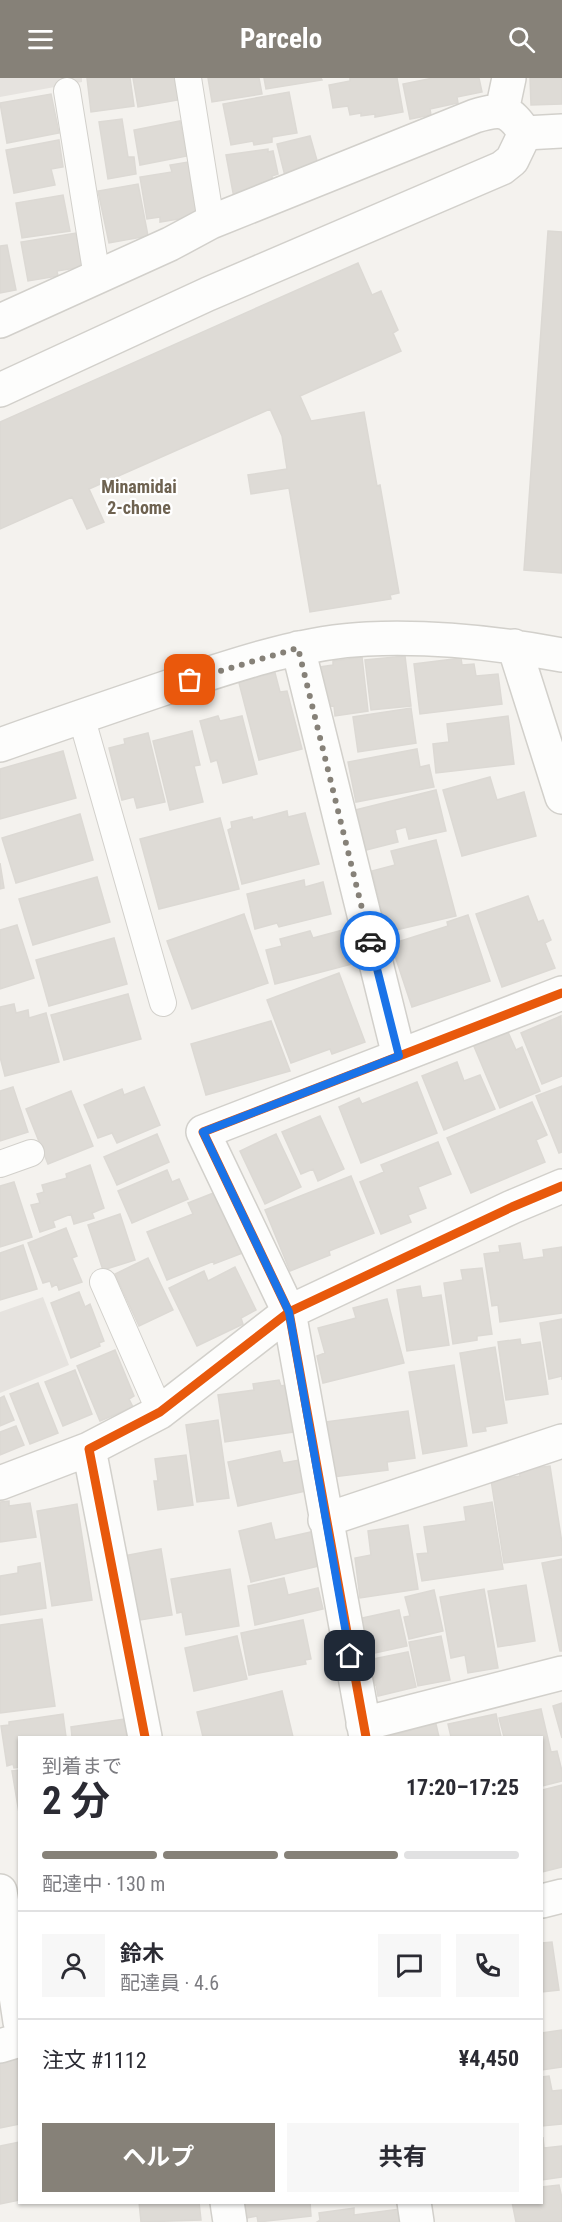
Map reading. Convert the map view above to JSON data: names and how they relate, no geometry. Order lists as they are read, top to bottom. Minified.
{"districts":["Minamidai 2-chome"],"page":{"header":"Parcelo","heading":["2 分","到着まで","17:20–17:25"],"panel":["鈴木","配達員 · 4.6","注文 #1112","¥4,450"],"bar":"配達中 · 130 m","buttons":["ヘルプ","共有"]}}
